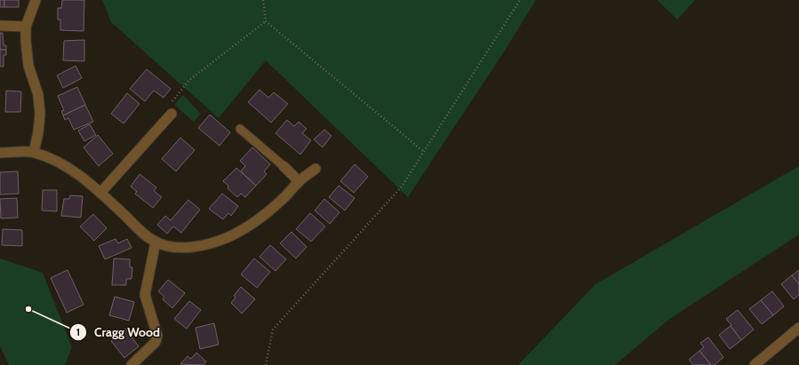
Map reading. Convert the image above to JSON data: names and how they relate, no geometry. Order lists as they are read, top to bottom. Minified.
{"places":["Cragg Wood"]}
